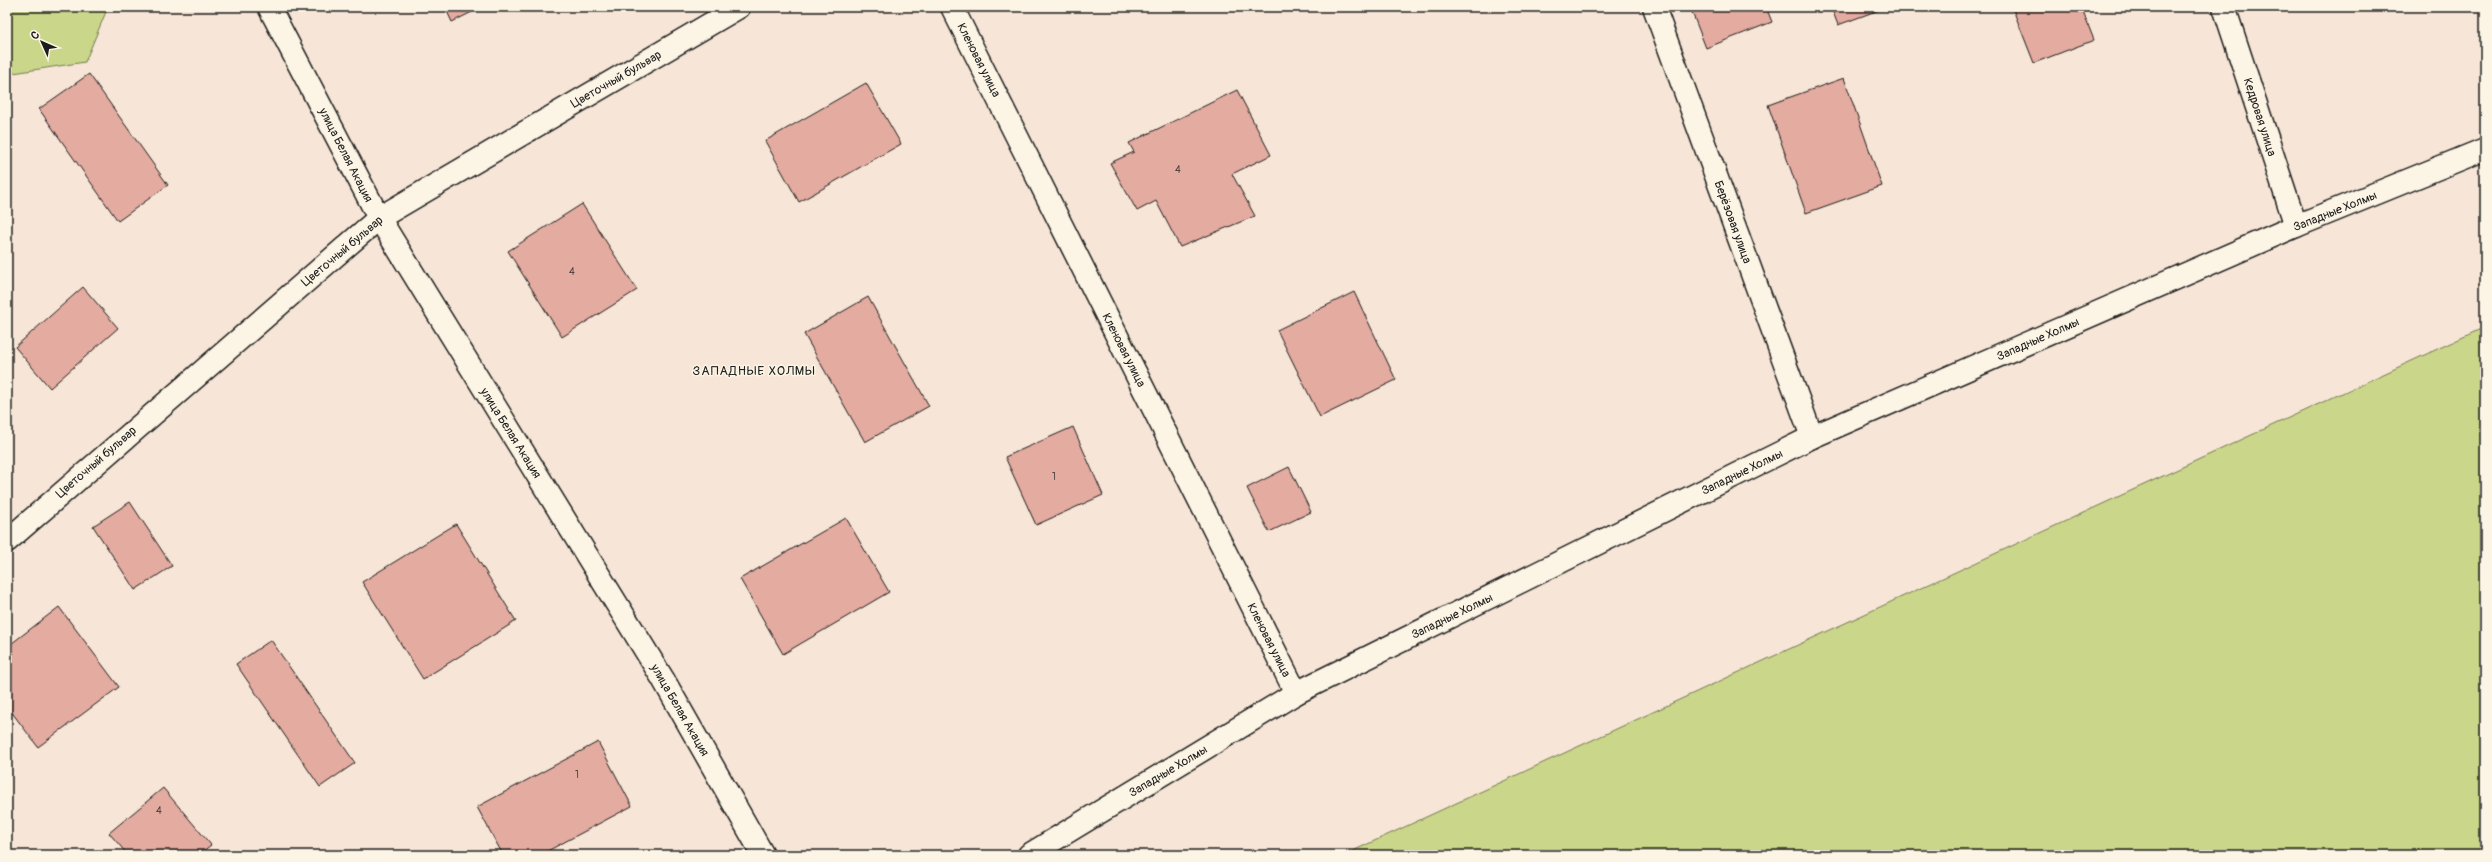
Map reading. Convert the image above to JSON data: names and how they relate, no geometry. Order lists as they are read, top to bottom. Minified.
{"streets":{"street":["Кленовая улица","Цветочный бульвар","Кедровая улица","улица Белая Акация","Западные Холмы","Берёзовая улица"]},"crossings":[["Кленовая улица","Западные Холмы"],["Цветочный бульвар","улица Белая Акация"],["Кедровая улица","Западные Холмы"],["Западные Холмы","Берёзовая улица"]],"districts":["ЗАПАДНЫЕ ХОЛМЫ"],"house_numbers":["4","4","1","1","4"],"north":"top left"}
